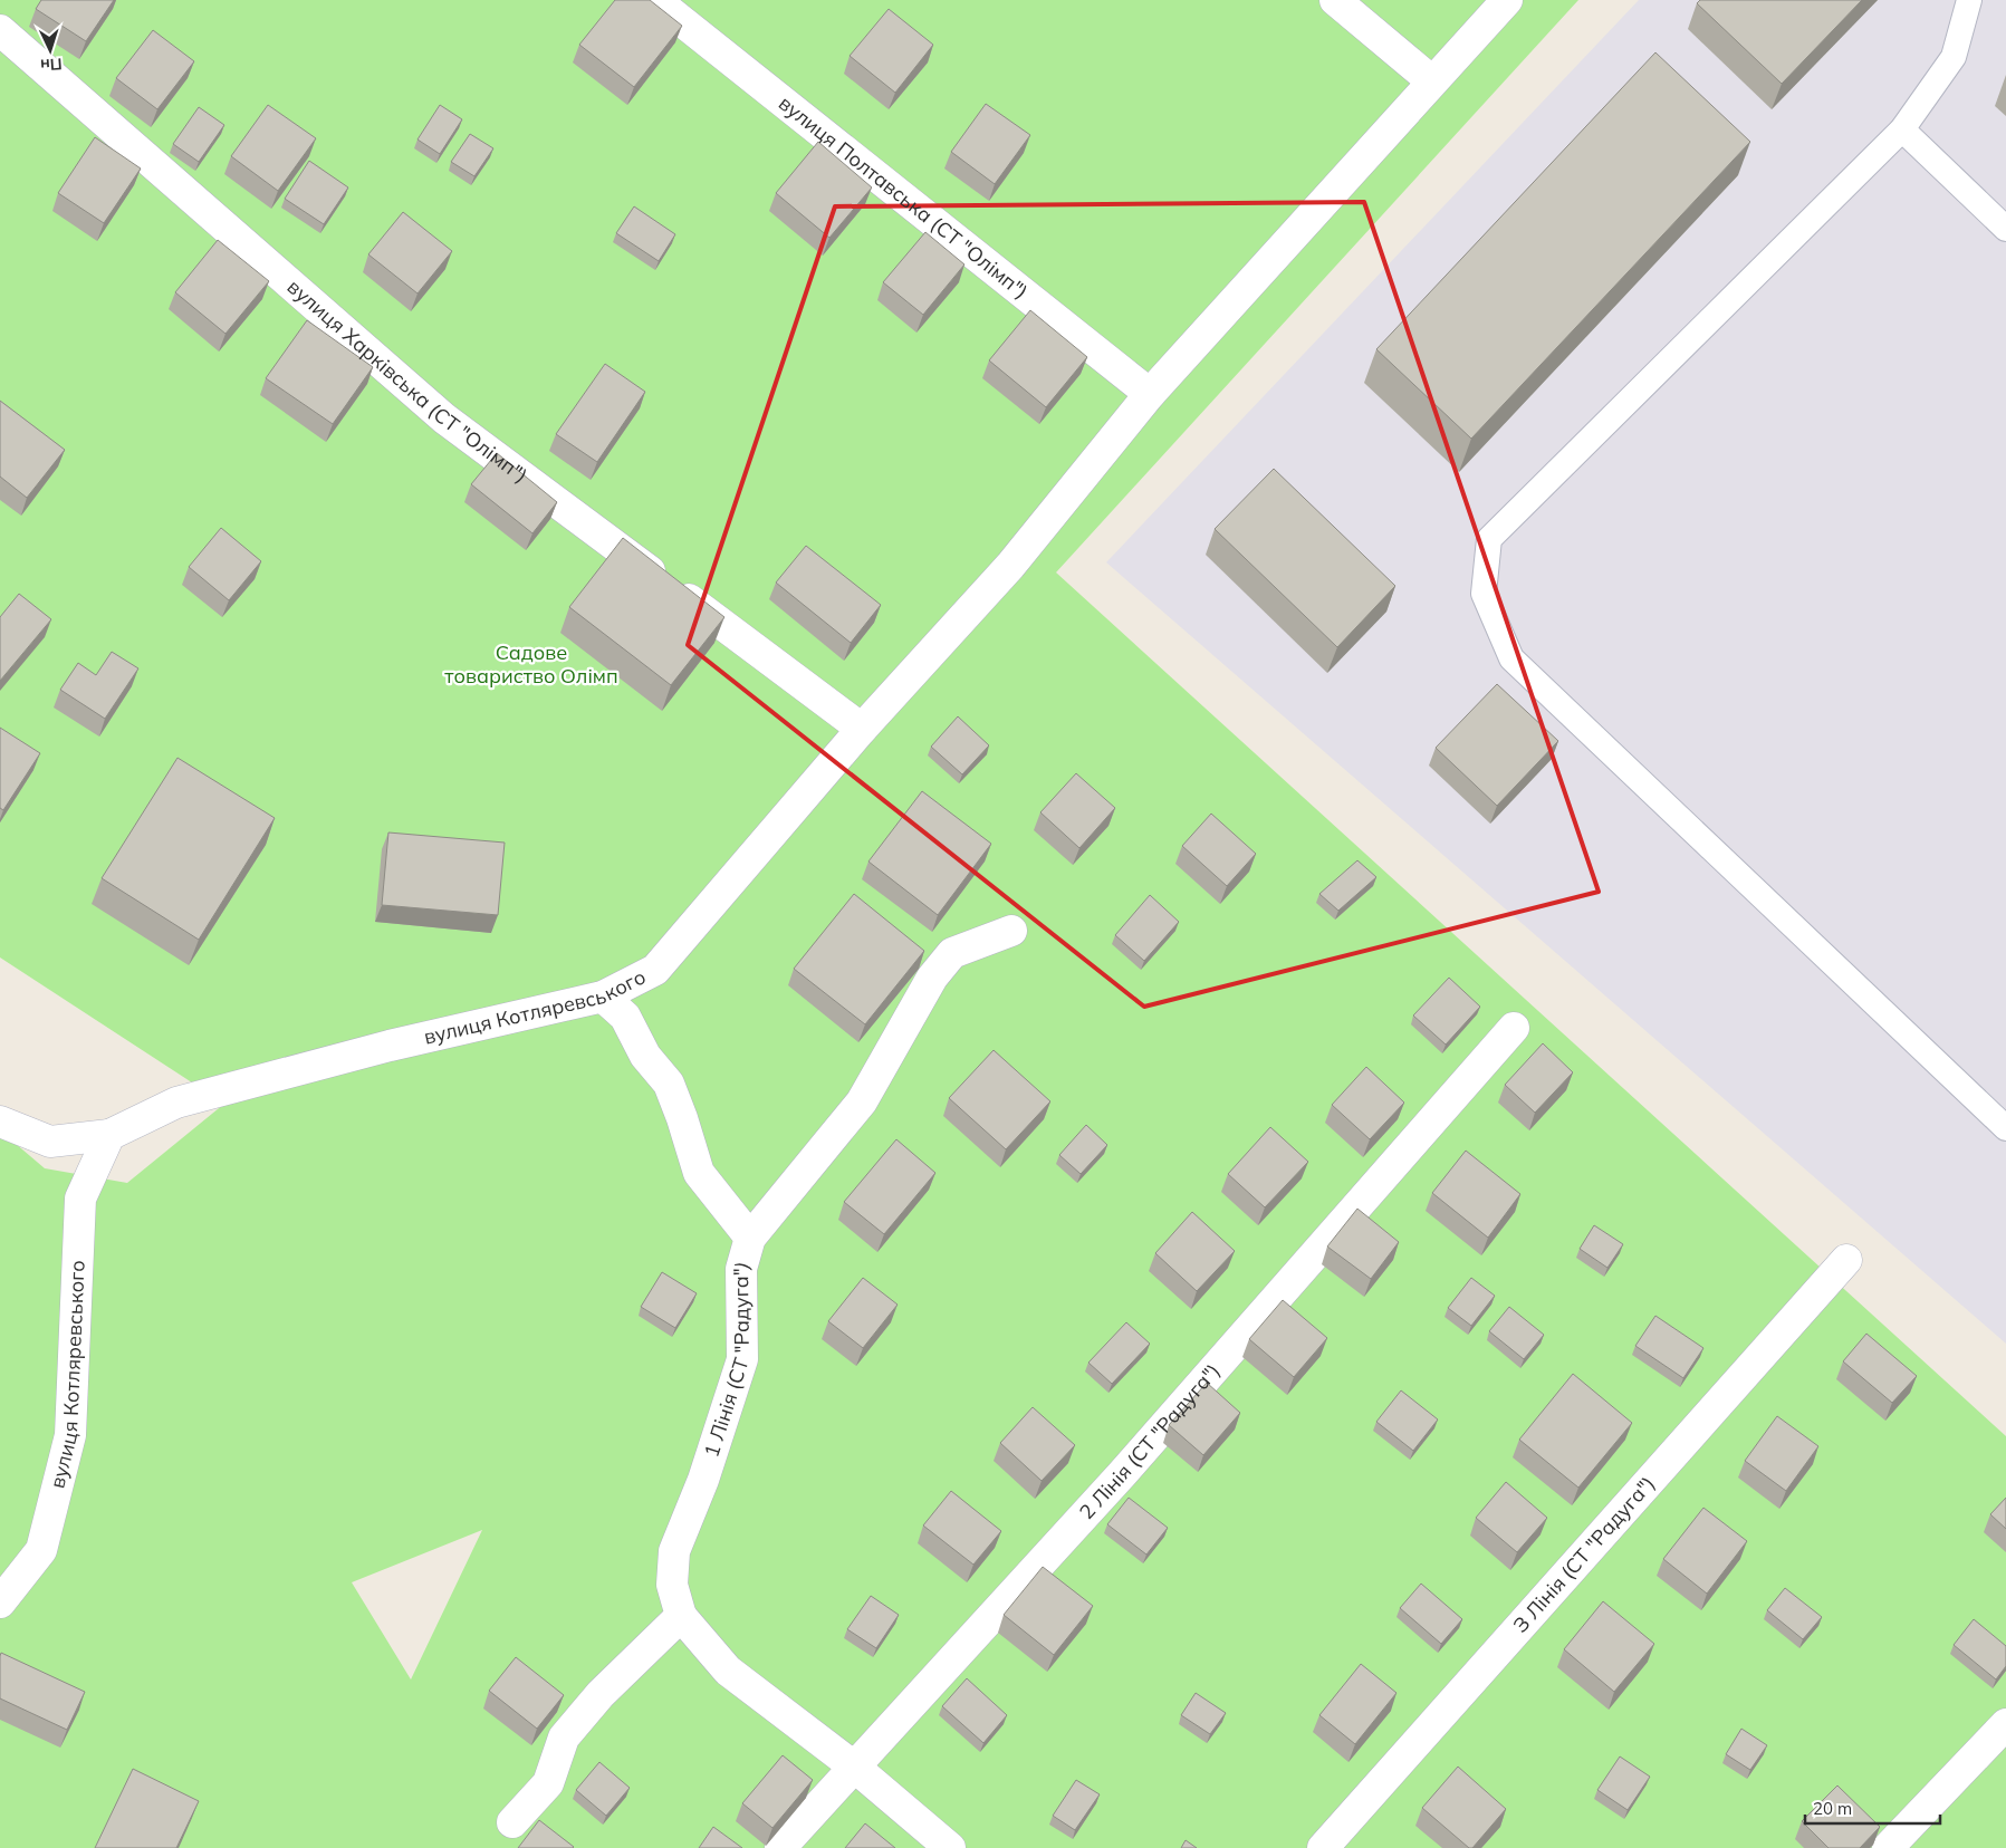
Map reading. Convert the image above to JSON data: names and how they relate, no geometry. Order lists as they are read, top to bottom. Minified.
{"streets":{"street":["вулиця Полтавська (СТ \"Олімп\")","вулиця Харківська (СТ \"Олімп\")","вулиця Котляревського","1 Лінія (СТ \"Радуга\")","2 Лінія (СТ \"Радуга\")","З Лінія (СТ \"Радуга\")"]},"crossings":[["вулиця Полтавська (СТ \"Олімп\")","вулиця Котляревського"],["вулиця Харківська (СТ \"Олімп\")","вулиця Котляревського"]],"parks":["Садове товариство Олімп"],"scale_bar":"20 m","north":"bottom"}
